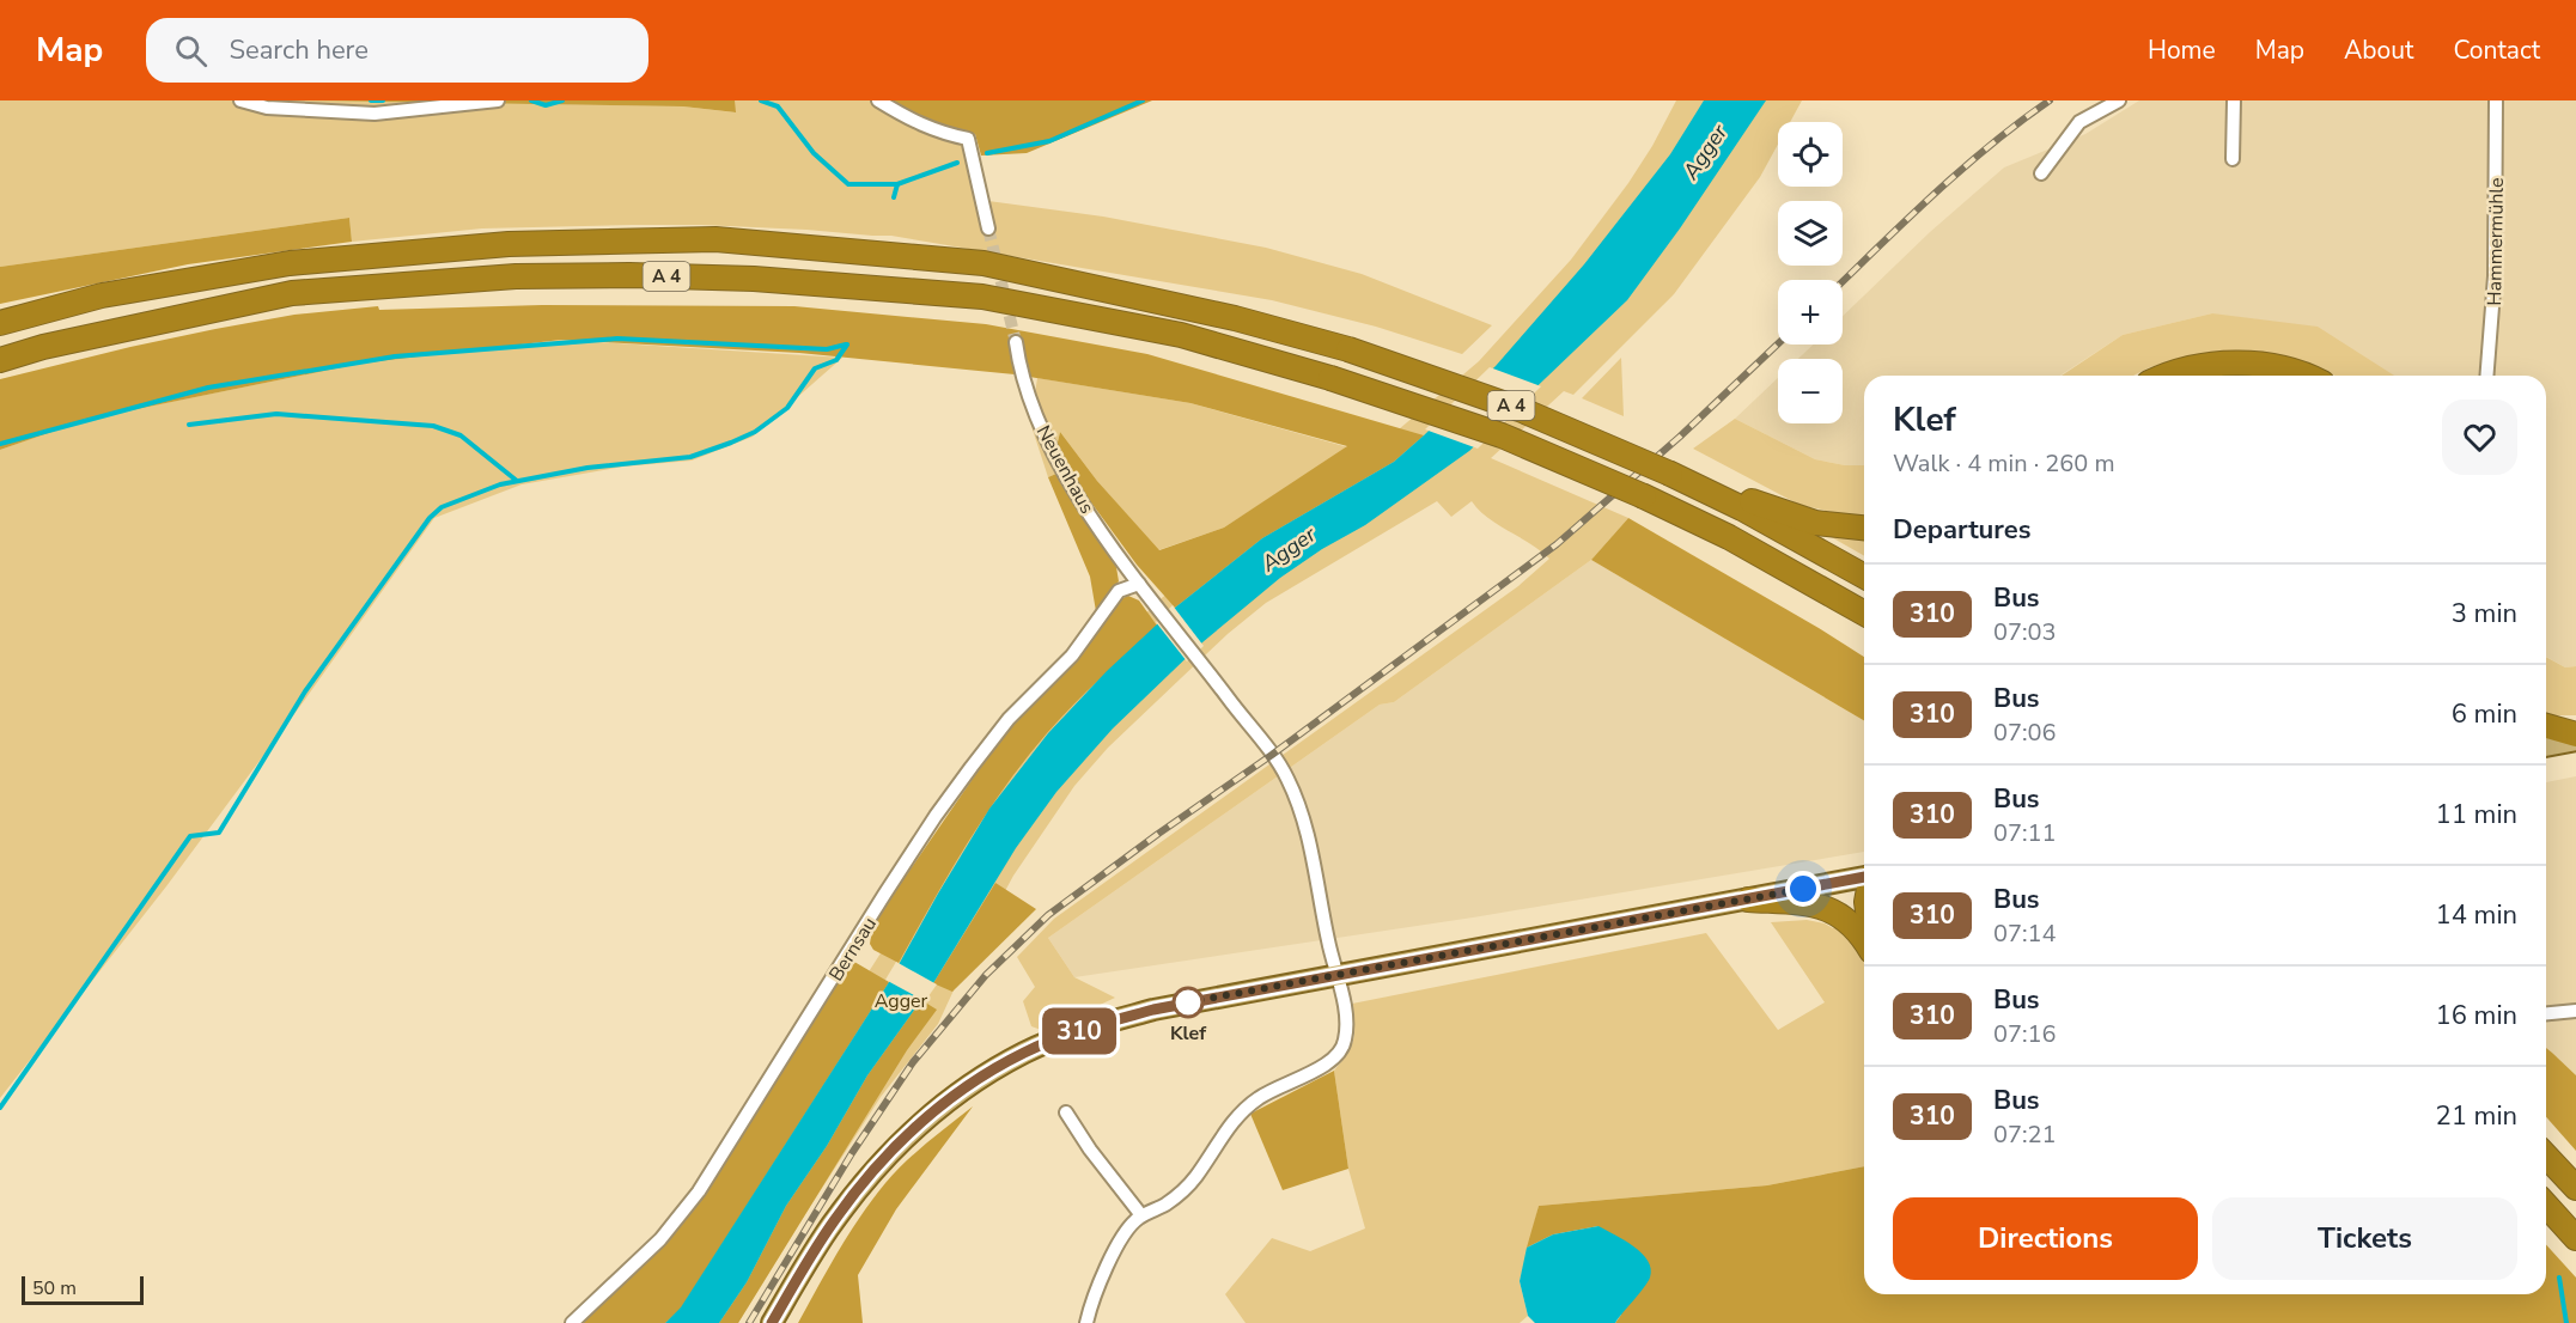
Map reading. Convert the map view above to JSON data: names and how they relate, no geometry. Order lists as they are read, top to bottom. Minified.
{"streets":{"highway":["A 4"],"street":["Hammermühle","Neuenhaus","Bernsau"]},"crossings":[["Neuenhaus","Bernsau"]],"water":["Agger"],"parks":["Agger"],"places":["Klef"],"lines":["bus line 310"],"scale_bar":"50 m","page":{"header":"Map","search":"Search here","nav":["Home","Map","About","Contact"],"on_map":"310","map_buttons":["+","−"],"heading":[["Klef","Walk · 4 min · 260 m"],"Departures"],"list":[{"mark":"310","name":"Bus","note":"07:03","value":"3 min"},{"mark":"310","name":"Bus","note":"07:06","value":"6 min"},{"mark":"310","name":"Bus","note":"07:11","value":"11 min"},{"mark":"310","name":"Bus","note":"07:14","value":"14 min"},{"mark":"310","name":"Bus","note":"07:16","value":"16 min"},{"mark":"310","name":"Bus","note":"07:21","value":"21 min"}],"buttons":["Directions","Tickets"],"scale":"50 m"}}
